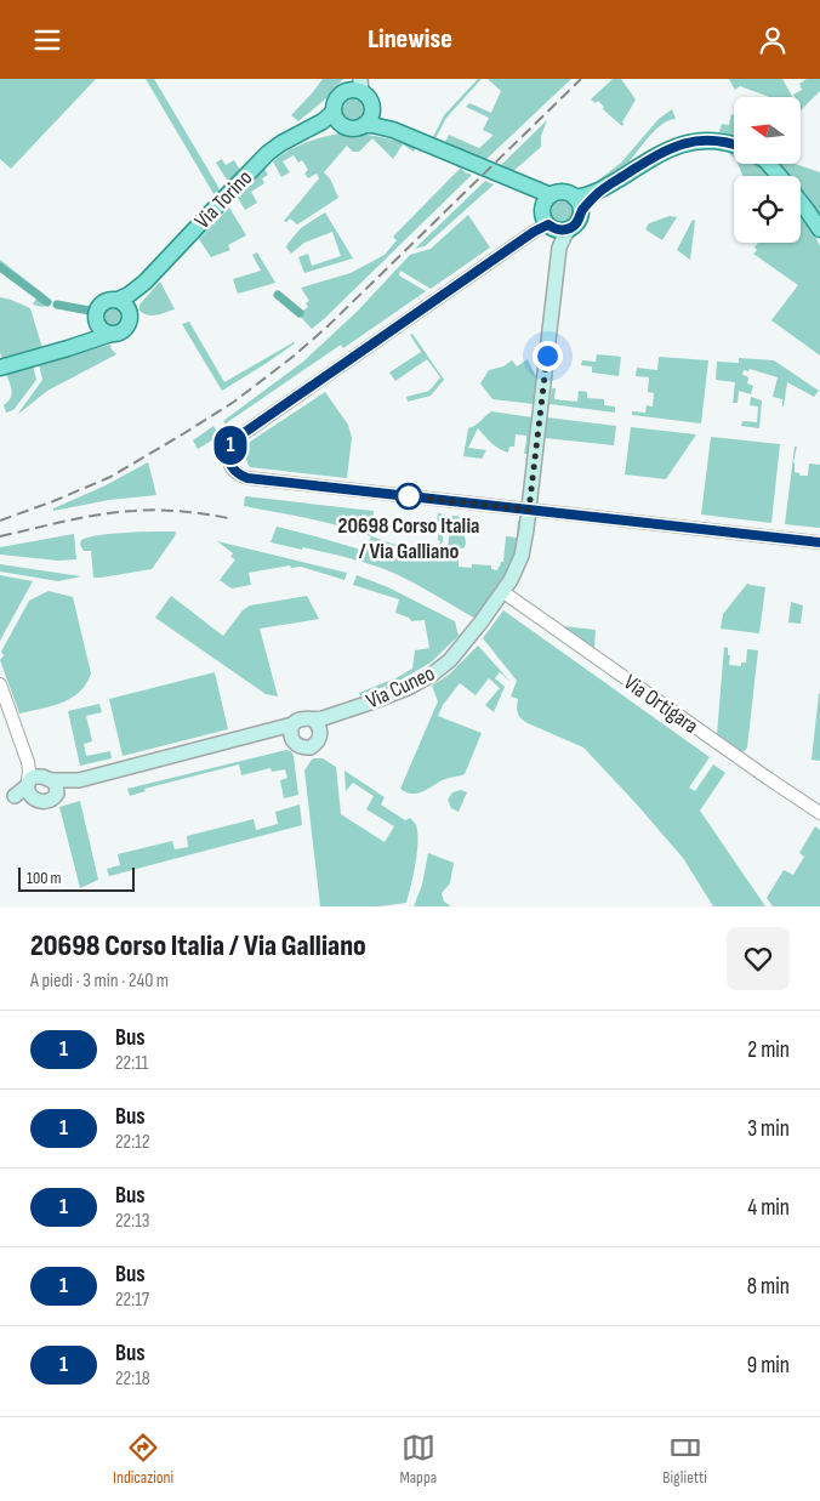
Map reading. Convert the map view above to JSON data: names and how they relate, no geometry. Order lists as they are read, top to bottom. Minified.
{"streets":{"main road":["Via Torino","Via Cuneo"],"street":["Via Ortigara"]},"crossings":[["Via Torino","Via Cuneo"],["Via Cuneo","Via Ortigara"]],"places":["20698 Corso Italia / Via Galliano"],"lines":["bus line 1"],"scale_bar":"100 m","north":"left","page":{"header":"Linewise","on_map":"1","scale":"100 m","heading":["20698 Corso Italia / Via Galliano","A piedi · 3 min · 240 m"],"list":[{"mark":"1","name":"Bus","note":"22:11","value":"2 min"},{"mark":"1","name":"Bus","note":"22:12","value":"3 min"},{"mark":"1","name":"Bus","note":"22:13","value":"4 min"},{"mark":"1","name":"Bus","note":"22:17","value":"8 min"},{"mark":"1","name":"Bus","note":"22:18","value":"9 min"}],"tabs":["Indicazioni","Mappa","Biglietti"]}}
